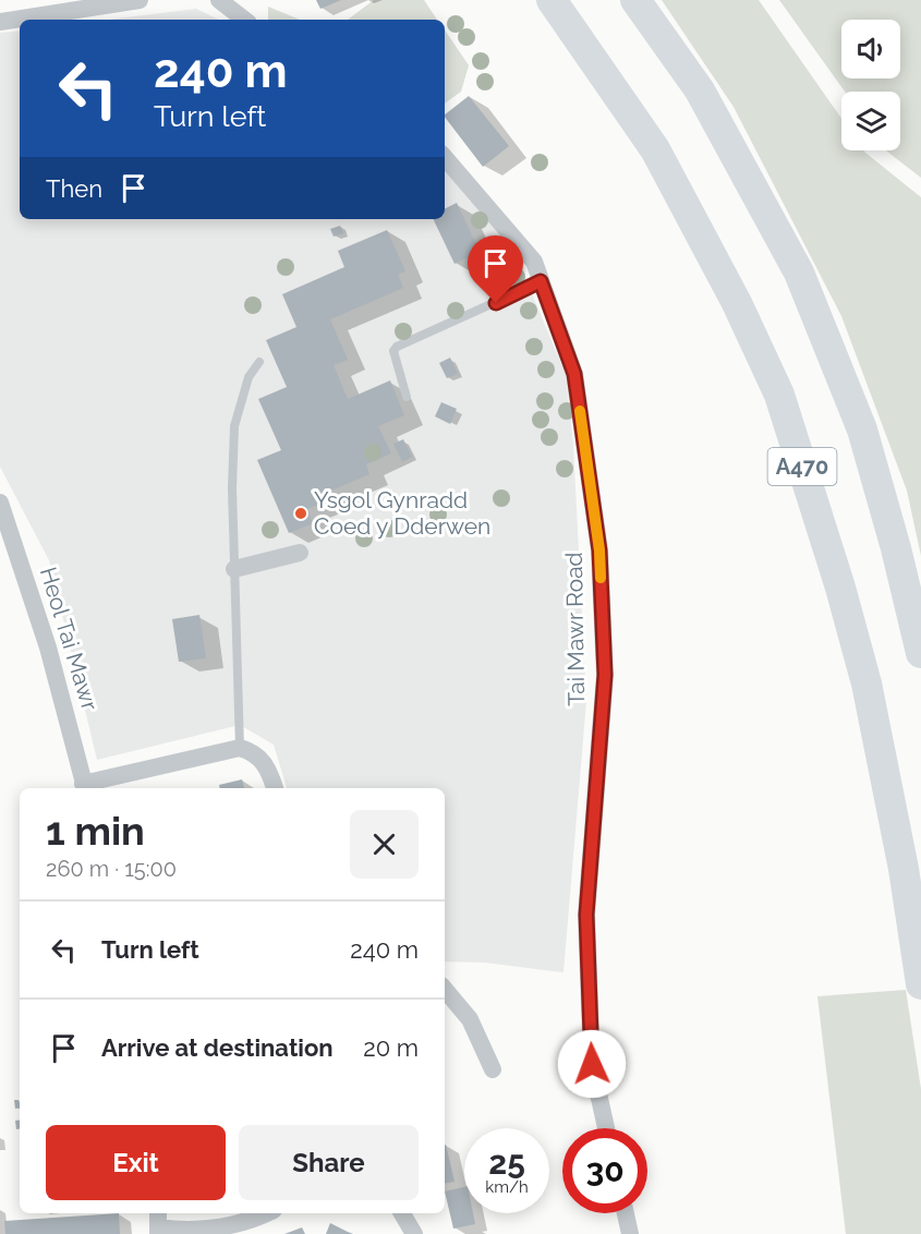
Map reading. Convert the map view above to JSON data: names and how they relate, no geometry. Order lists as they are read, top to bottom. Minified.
{"streets":{"highway":["A470"],"street":["Tai Mawr Road","Heol Tai Mawr"]},"places":["Ysgol Gynradd Coed y Dderwen"],"page":{"turn":["240 m","Turn left"],"then":"Then","heading":["1 min","260 m · 15:00"],"list":[{"name":"Turn left","value":"240 m"},{"name":"Arrive at destination","value":"20 m"}],"buttons":["Exit","Share"],"speed":"25 km/h","limit":"30"}}
